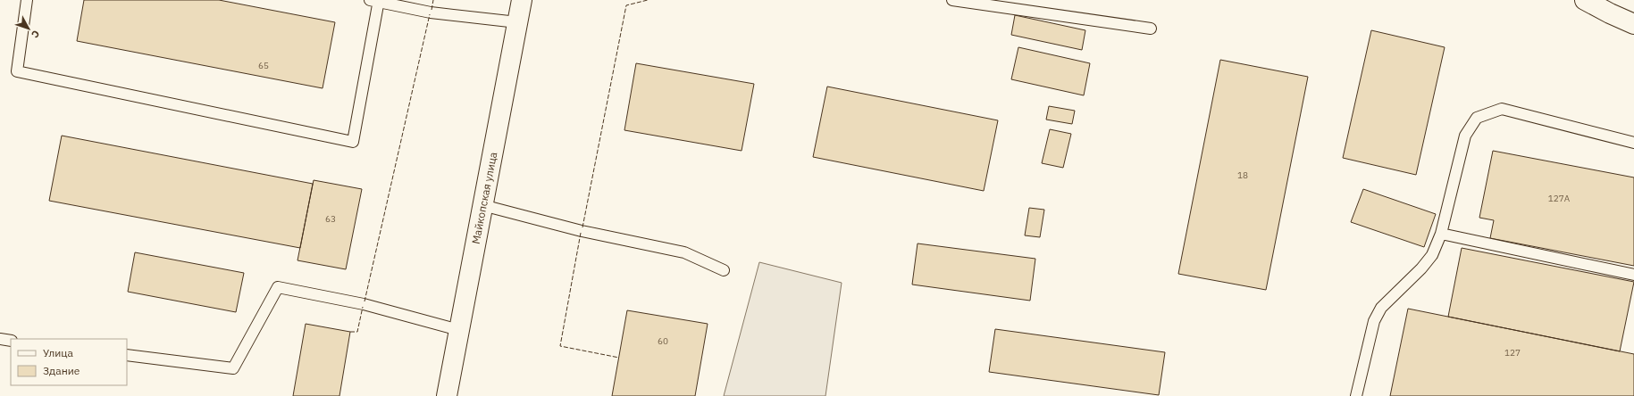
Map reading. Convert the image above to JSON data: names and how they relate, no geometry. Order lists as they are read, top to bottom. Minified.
{"streets":{"street":["Майкопская улица"]},"house_numbers":["65","18","127А","63","60","127"],"legend":["Улица","Здание"],"north":"bottom right"}
